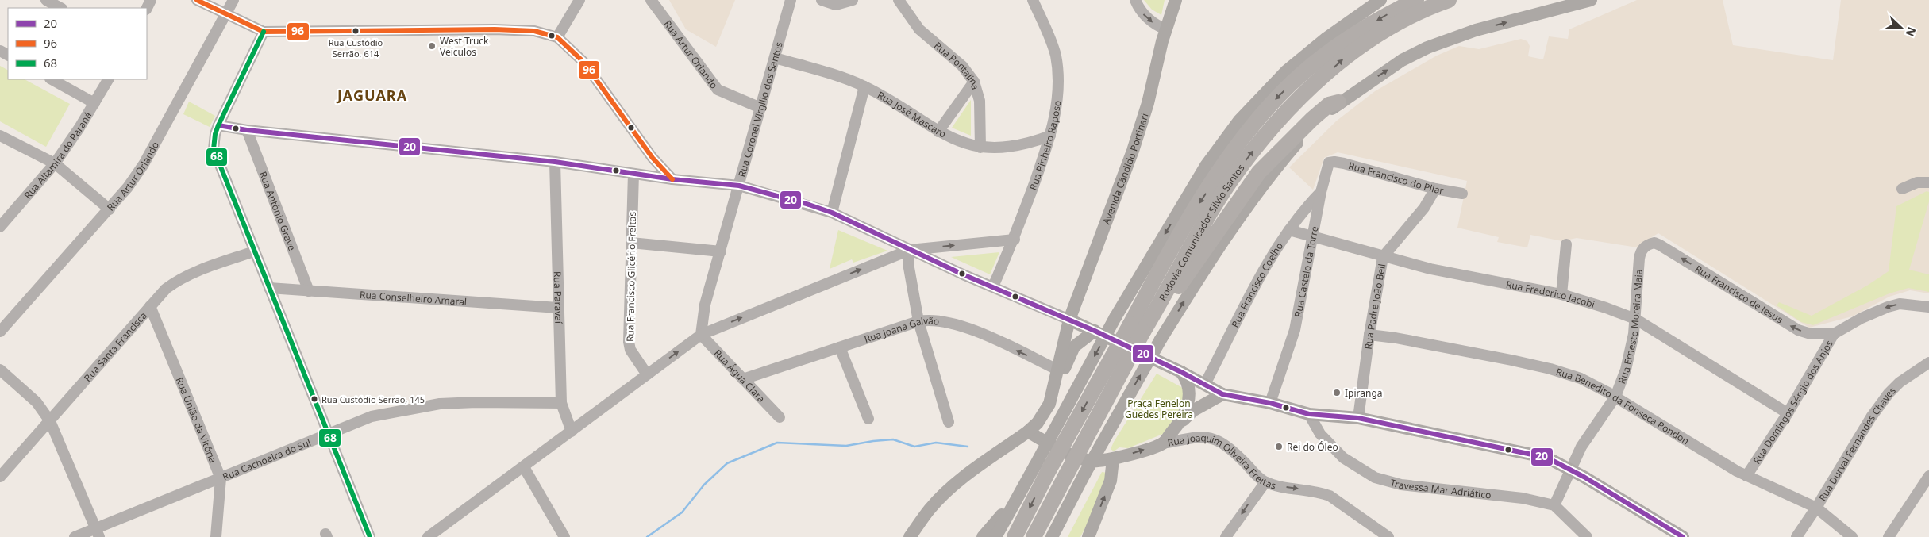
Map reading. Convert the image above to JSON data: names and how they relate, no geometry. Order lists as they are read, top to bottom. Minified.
{"streets":{"highway":["Rodovia Comunicador Silvio Santos"],"main road":["Avenida Cândido Portinari","Rua Joaquim Oliveira Freitas"],"street":["Rua Artur Orlando","Rua Pontalina","Rua Coronel Virgilio dos Santos","Rua José Mascaro","Rua Pinheiro Raposo","Rua Altamira do Paraná","Rua Francisco do Pilar","Rua Antônio Grave","Rua Castelo da Torre","Rua Francisco Glicério Freitas","Rua Francisco Coelho","Rua Frederico Jacobi","Rua Francisco de Jesus","Rua Paravaí","Rua Conselheiro Amaral","Rua Padre João Beil","Rua Ernesto Moreira Maia","Rua Joana Galvão","Rua Santa Francisca","Rua Água Clara","Rua Domingos Sérgio dos Anjos","Rua Benedito da Fonseca Rondon","Rua União da Vitória","Rua Durval Fernandes Chaves","Rua Cachoeira do Sul","Travessa Mar Adriático"]},"crossings":[["Rua Artur Orlando","Rua Coronel Virgilio dos Santos"],["Rua Pontalina","Rua José Mascaro"],["Rua Coronel Virgilio dos Santos","Rua José Mascaro"],["Rua Coronel Virgilio dos Santos","Rua Água Clara"],["Rua José Mascaro","Rua Pinheiro Raposo"],["Avenida Cândido Portinari","Rua Joana Galvão"],["Avenida Cândido Portinari","Rua Joaquim Oliveira Freitas"],["Rua Francisco do Pilar","Rua Castelo da Torre"],["Rua Francisco do Pilar","Rua Padre João Beil"],["Rua Antônio Grave","Rua Conselheiro Amaral"],["Rua Castelo da Torre","Rua Francisco Coelho"],["Rua Castelo da Torre","Rua Frederico Jacobi"],["Rua Francisco Coelho","Rua Frederico Jacobi"],["Rua Frederico Jacobi","Rua Padre João Beil"],["Rua Frederico Jacobi","Rua Ernesto Moreira Maia"],["Rua Frederico Jacobi","Rua Domingos Sérgio dos Anjos"],["Rua Francisco de Jesus","Rua Ernesto Moreira Maia"],["Rua Francisco de Jesus","Rua Domingos Sérgio dos Anjos"],["Rua Paravaí","Rua Conselheiro Amaral"],["Rua Paravaí","Rua Cachoeira do Sul"],["Rua Padre João Beil","Rua Benedito da Fonseca Rondon"],["Rua Ernesto Moreira Maia","Rua Benedito da Fonseca Rondon"],["Rua Ernesto Moreira Maia","Travessa Mar Adriático"],["Rua Joana Galvão","Rua Água Clara"],["Rua Santa Francisca","Rua União da Vitória"],["Rua Domingos Sérgio dos Anjos","Rua Benedito da Fonseca Rondon"],["Rua Benedito da Fonseca Rondon","Rua Durval Fernandes Chaves"],["Rua União da Vitória","Rua Cachoeira do Sul"]],"one_way":["Rua Francisco de Jesus","Rua Domingos Sérgio dos Anjos"],"districts":["JAGUARA"],"parks":["Praça Fenelon Guedes Pereira"],"places":["Rua Custódio Serrão, 614","West Truck Veículos","Ipiranga","Rua Custódio Serrão, 145","Rei do Óleo"],"lines":["transit line 96","transit line 68","transit line 20"],"legend":["20","96","68"],"north":"right"}
